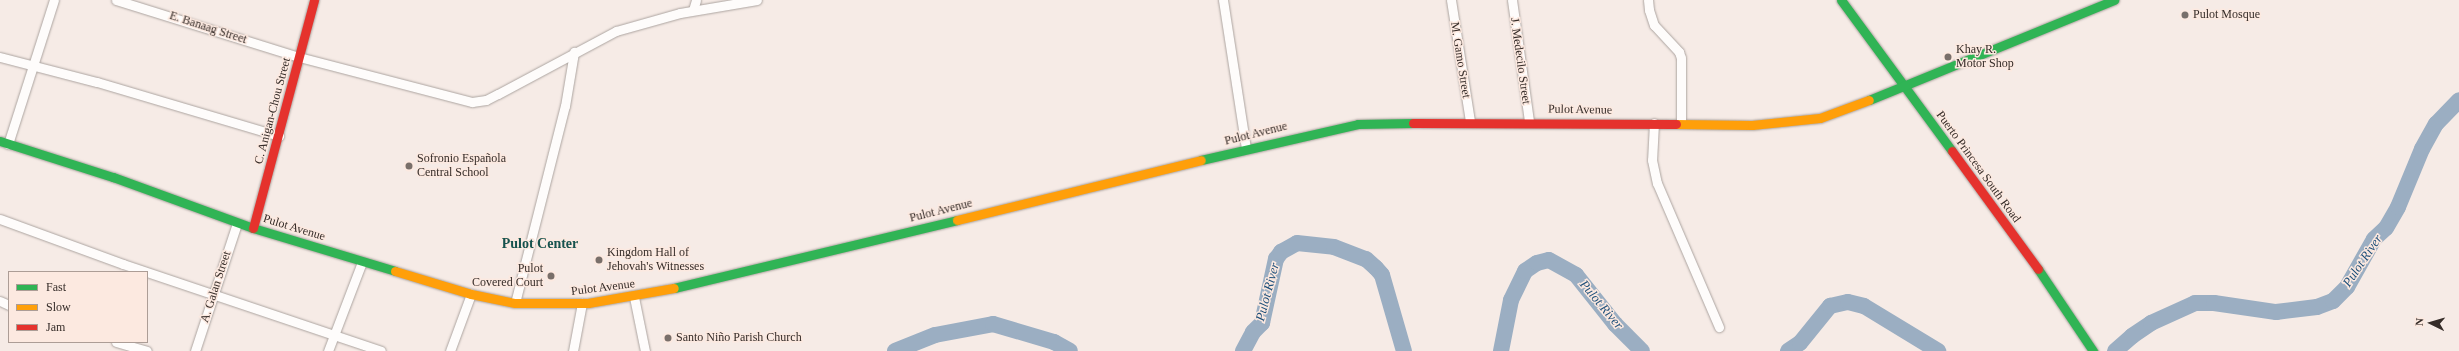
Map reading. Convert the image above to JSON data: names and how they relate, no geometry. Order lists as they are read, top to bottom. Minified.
{"streets":{"street":["E. Banaag Street","M. Gamo Street","J. Medecilo Street","Pulot Avenue","C. Anigan-Chou Street","Puerto Princesa South Road","A. Galan Street"]},"crossings":[["E. Banaag Street","C. Anigan-Chou Street"],["M. Gamo Street","Pulot Avenue"],["J. Medecilo Street","Pulot Avenue"],["Pulot Avenue","C. Anigan-Chou Street"],["Pulot Avenue","Puerto Princesa South Road"],["Pulot Avenue","A. Galan Street"]],"districts":["Pulot Center"],"water":["Pulot River"],"places":["Pulot Mosque","Khay R. Motor Shop","Sofronio Española Central School","Kingdom Hall of Jehovah's Witnesses","Pulot Covered Court","Santo Niño Parish Church"],"legend":["Fast","Slow","Jam"],"north":"left"}
